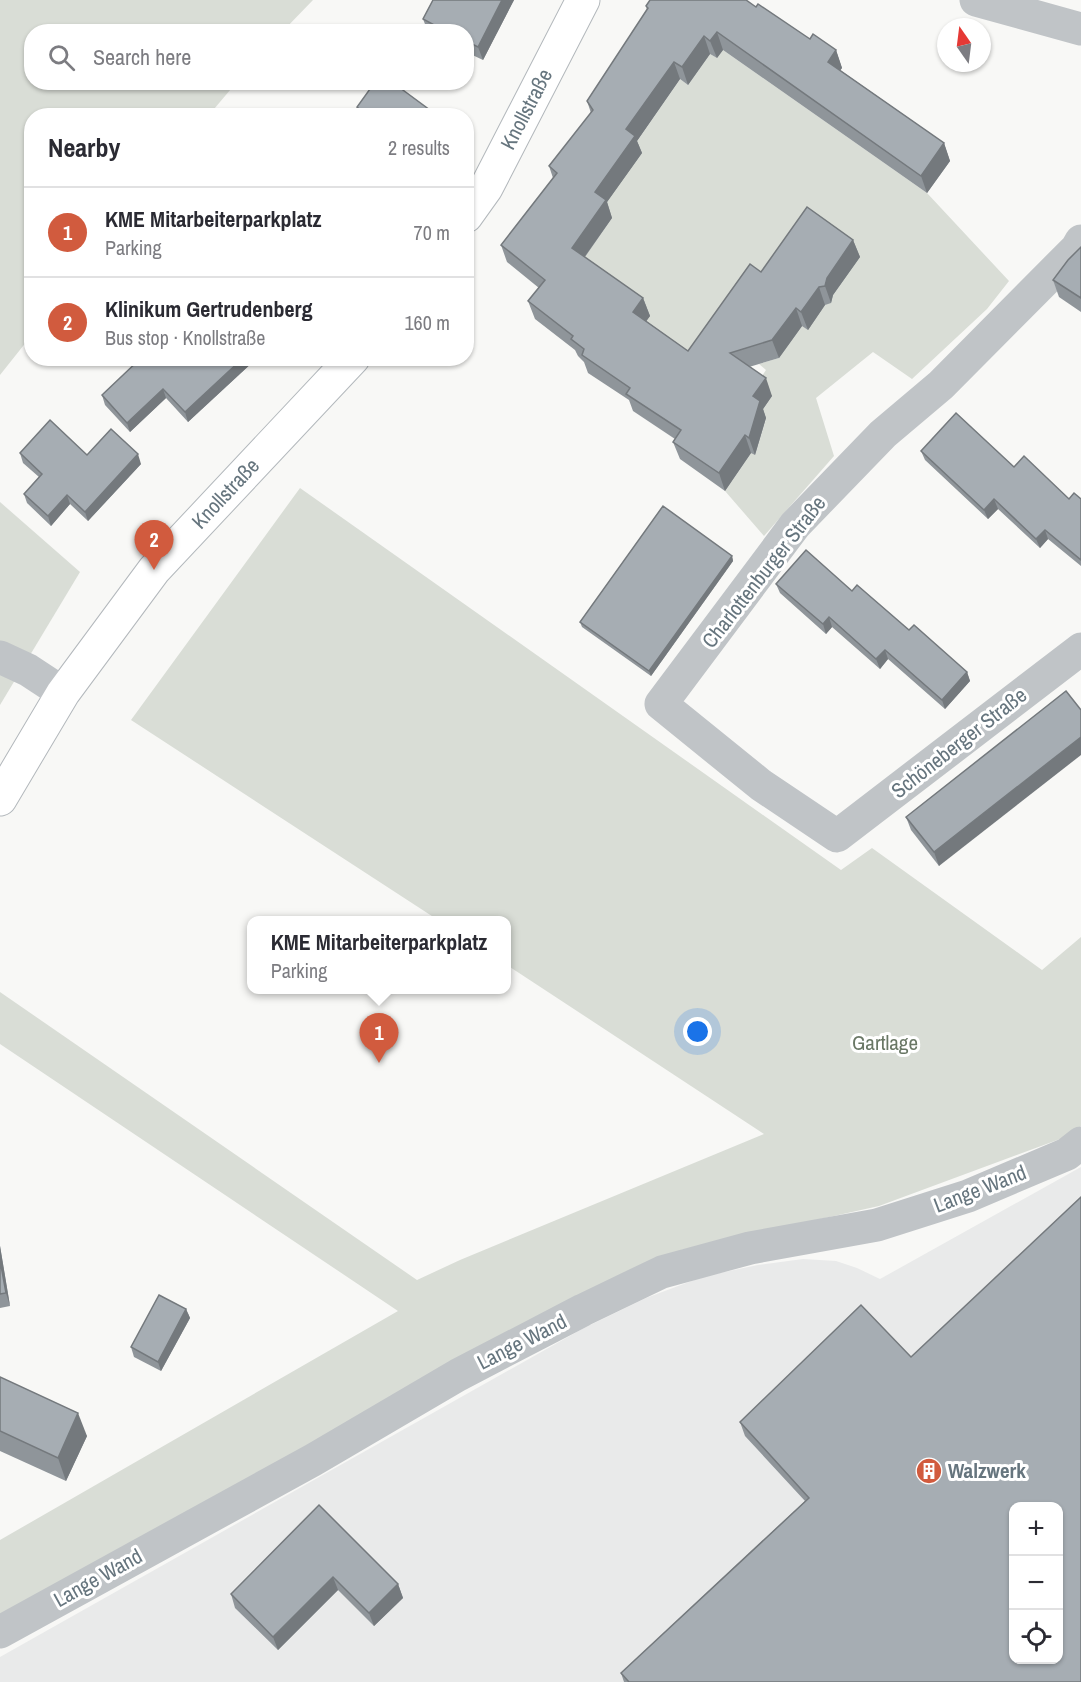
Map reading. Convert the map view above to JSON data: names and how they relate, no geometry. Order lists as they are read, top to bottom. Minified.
{"streets":{"street":["Knollstraße","Charlottenburger Straße","Schöneberger Straße","Lange Wand"]},"crossings":[["Charlottenburger Straße","Schöneberger Straße"]],"parks":["Gartlage"],"places":{"building":["Walzwerk"]},"north":"top","page":{"search":"Search here","heading":["Nearby","2 results"],"list":[{"mark":"1","name":"KME Mitarbeiterparkplatz","note":"Parking","value":"70 m"},{"mark":"2","name":"Klinikum Gertrudenberg","note":"Bus stop · Knollstraße","value":"160 m"}],"pins":["2","1"],"popup":["KME Mitarbeiterparkplatz","Parking"],"map_buttons":["+","−"]}}
